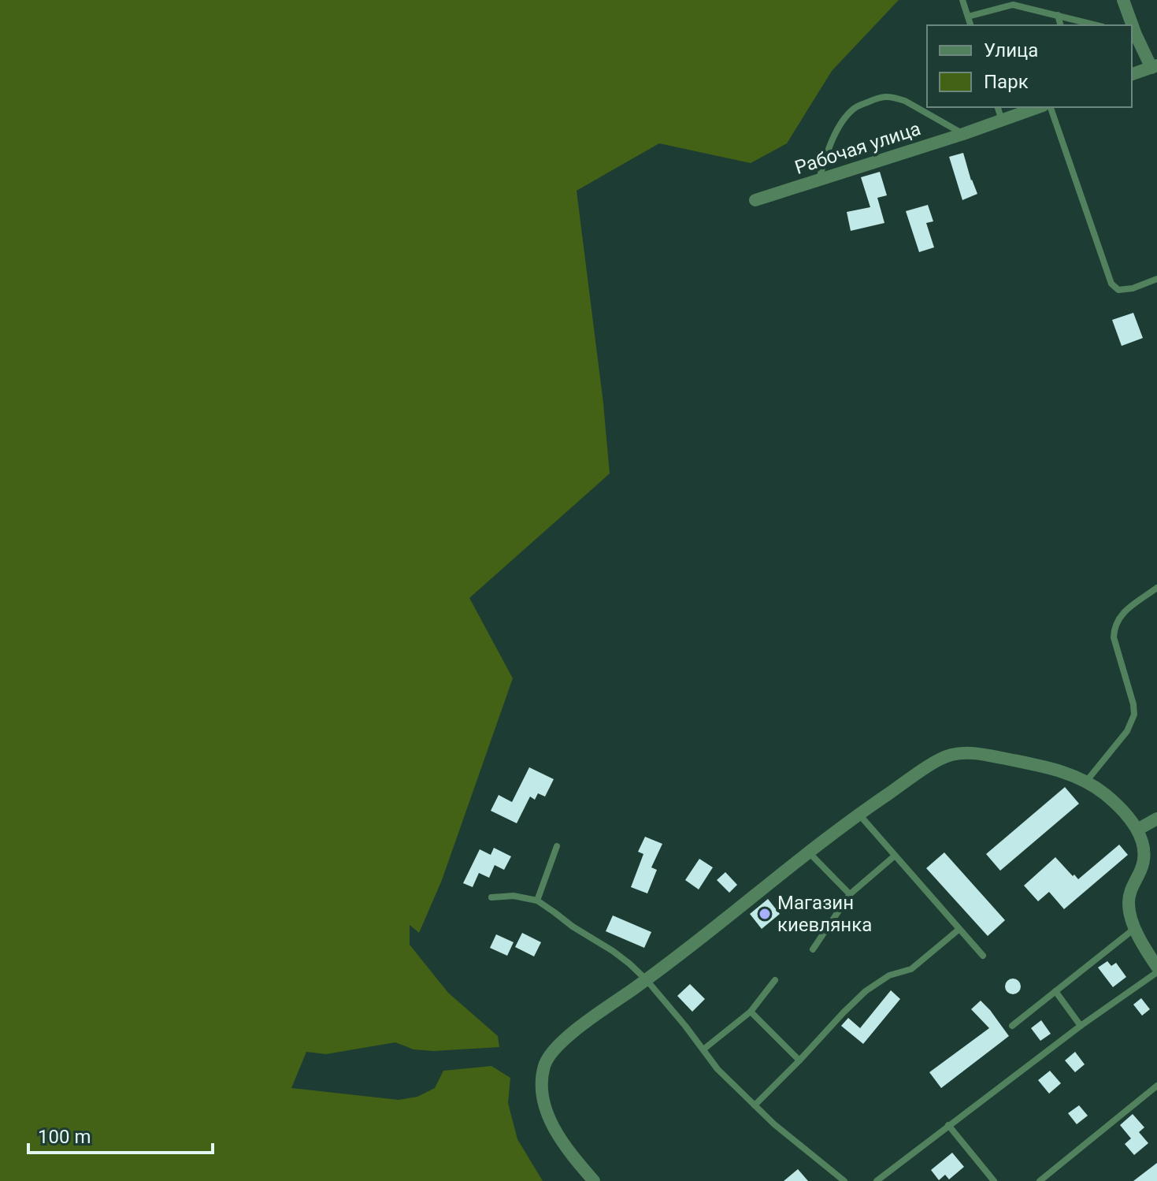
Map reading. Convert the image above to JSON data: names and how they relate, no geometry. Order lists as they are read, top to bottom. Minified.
{"streets":{"street":["Рабочая улица"]},"places":["Магазин киевлянка"],"legend":["Улица","Парк"],"scale_bar":"100 m"}
